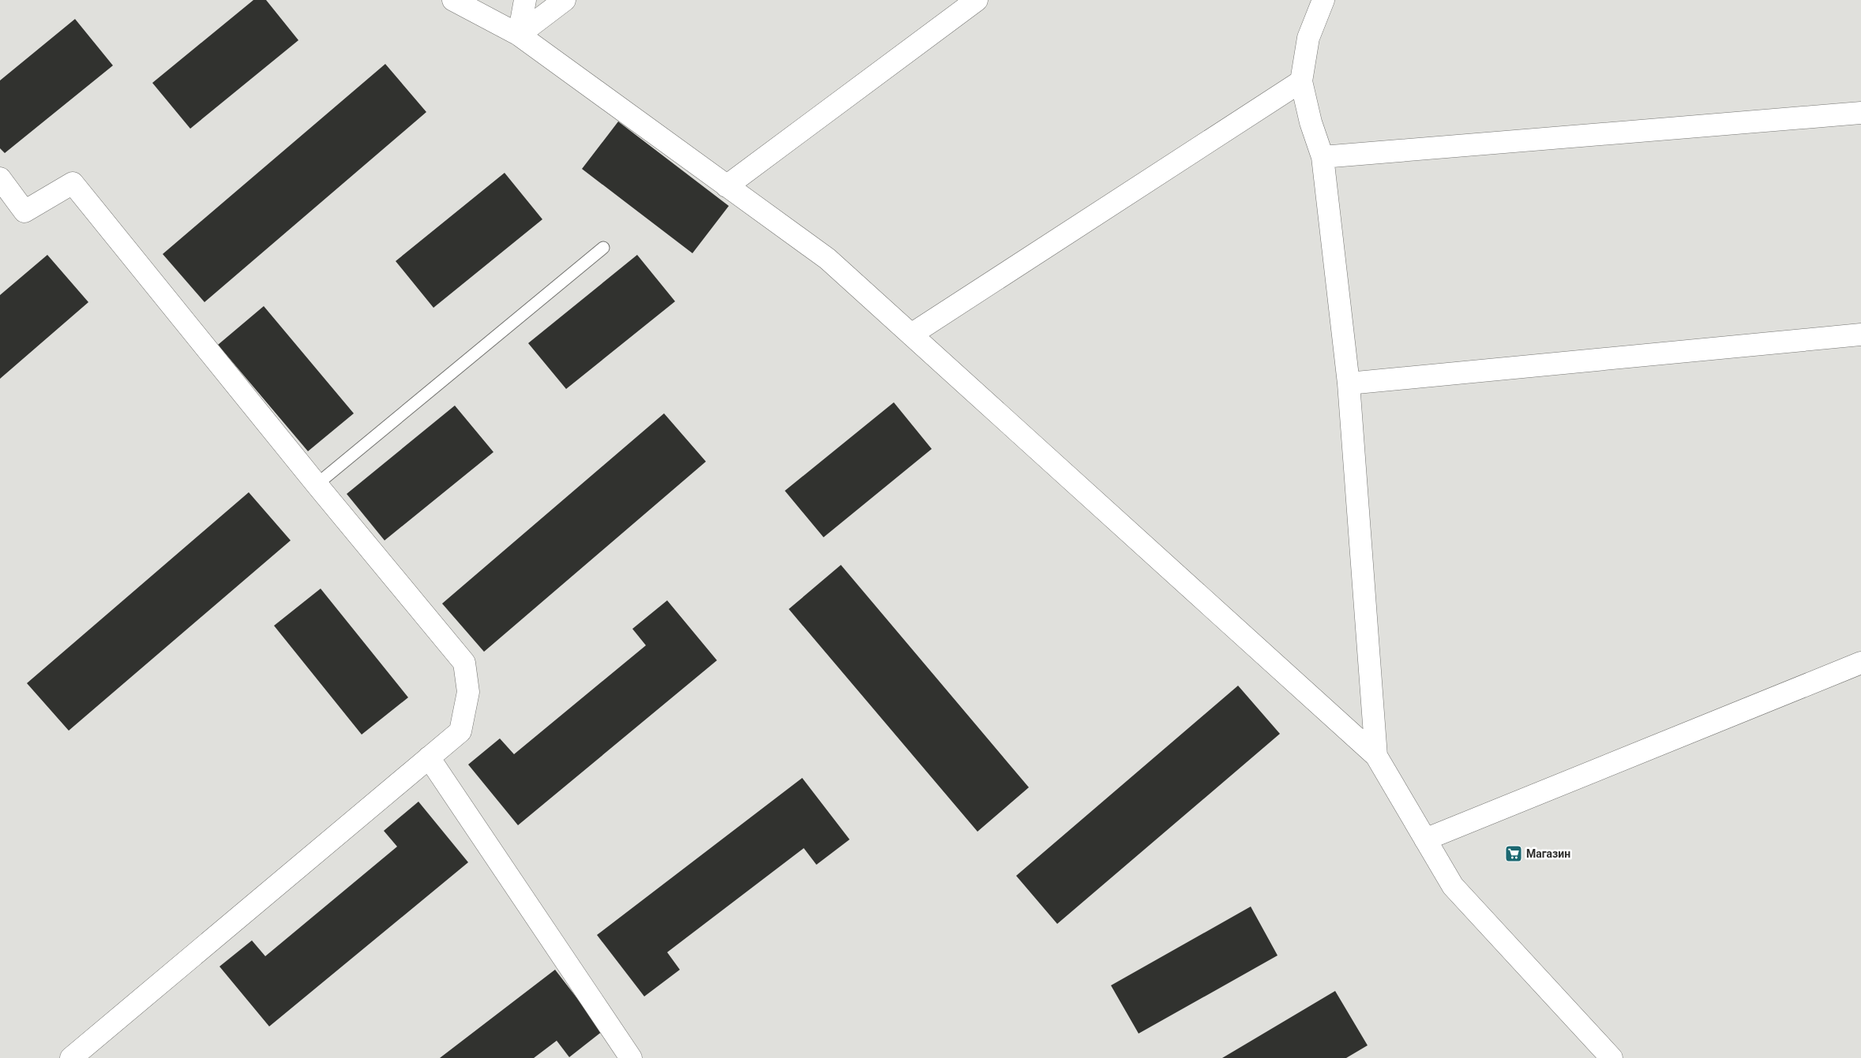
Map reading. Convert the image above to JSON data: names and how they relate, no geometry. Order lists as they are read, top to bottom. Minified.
{"places":{"supermarket":["Магазин"]}}
